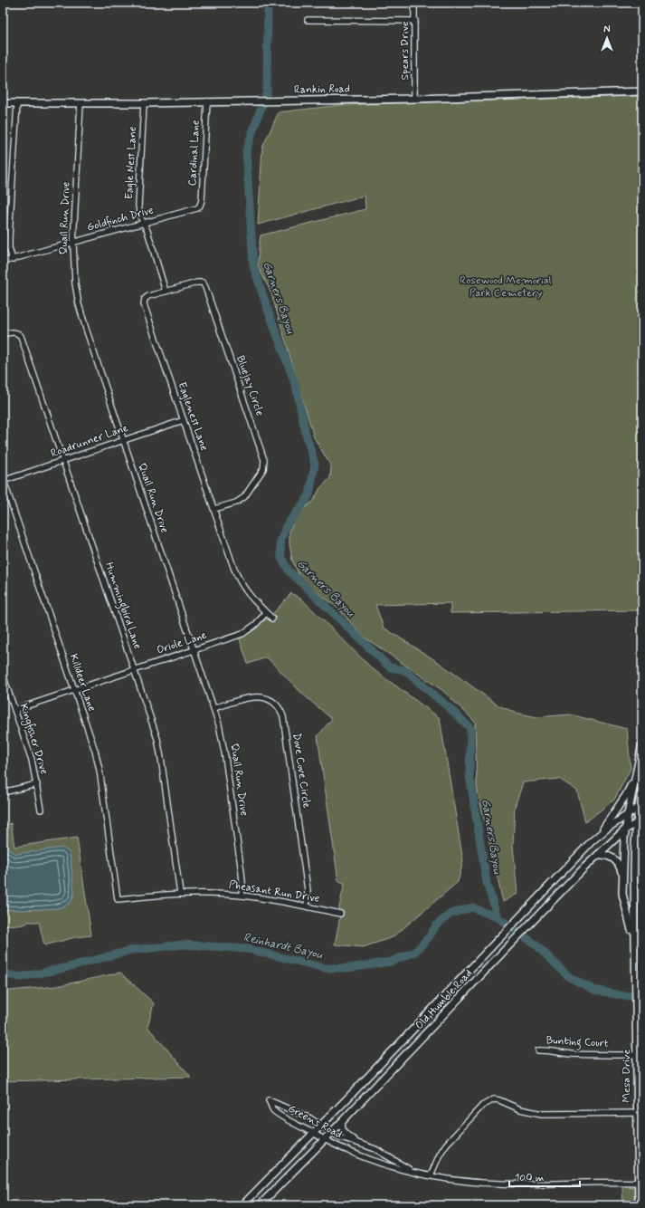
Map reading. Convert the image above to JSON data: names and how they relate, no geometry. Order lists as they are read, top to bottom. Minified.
{"streets":{"main road":["Rankin Road","Old Humble Road","Mesa Drive"],"street":["Spears Drive","Cardinal Lane","Eagle Nest Lane","Quail Run Drive","Goldfinch Drive","Bluejay Circle","Eaglenest Lane","Roadrunner Lane","Hummingbird Lane","Oriole Lane","Killdeer Lane","Kingfisher Drive","Dove Cove Circle","Pheasant Run Drive","Bunting Court","Greens Road"]},"crossings":[["Spears Drive","Rankin Road"],["Rankin Road","Cardinal Lane"],["Rankin Road","Eagle Nest Lane"],["Rankin Road","Quail Run Drive"],["Cardinal Lane","Goldfinch Drive"],["Eagle Nest Lane","Goldfinch Drive"],["Quail Run Drive","Goldfinch Drive"],["Quail Run Drive","Roadrunner Lane"],["Quail Run Drive","Oriole Lane"],["Quail Run Drive","Dove Cove Circle"],["Quail Run Drive","Pheasant Run Drive"],["Bluejay Circle","Eaglenest Lane"],["Eaglenest Lane","Roadrunner Lane"],["Eaglenest Lane","Oriole Lane"],["Roadrunner Lane","Hummingbird Lane"],["Roadrunner Lane","Killdeer Lane"],["Hummingbird Lane","Oriole Lane"],["Hummingbird Lane","Pheasant Run Drive"],["Oriole Lane","Killdeer Lane"],["Oriole Lane","Kingfisher Drive"],["Killdeer Lane","Pheasant Run Drive"],["Dove Cove Circle","Pheasant Run Drive"],["Old Humble Road","Mesa Drive"],["Old Humble Road","Greens Road"],["Bunting Court","Mesa Drive"],["Mesa Drive","Greens Road"]],"water":["Garners Bayou","Reinhardt Bayou"],"parks":["Rosewood Memorial Park Cemetery"],"scale_bar":"100 m","north":"top"}
